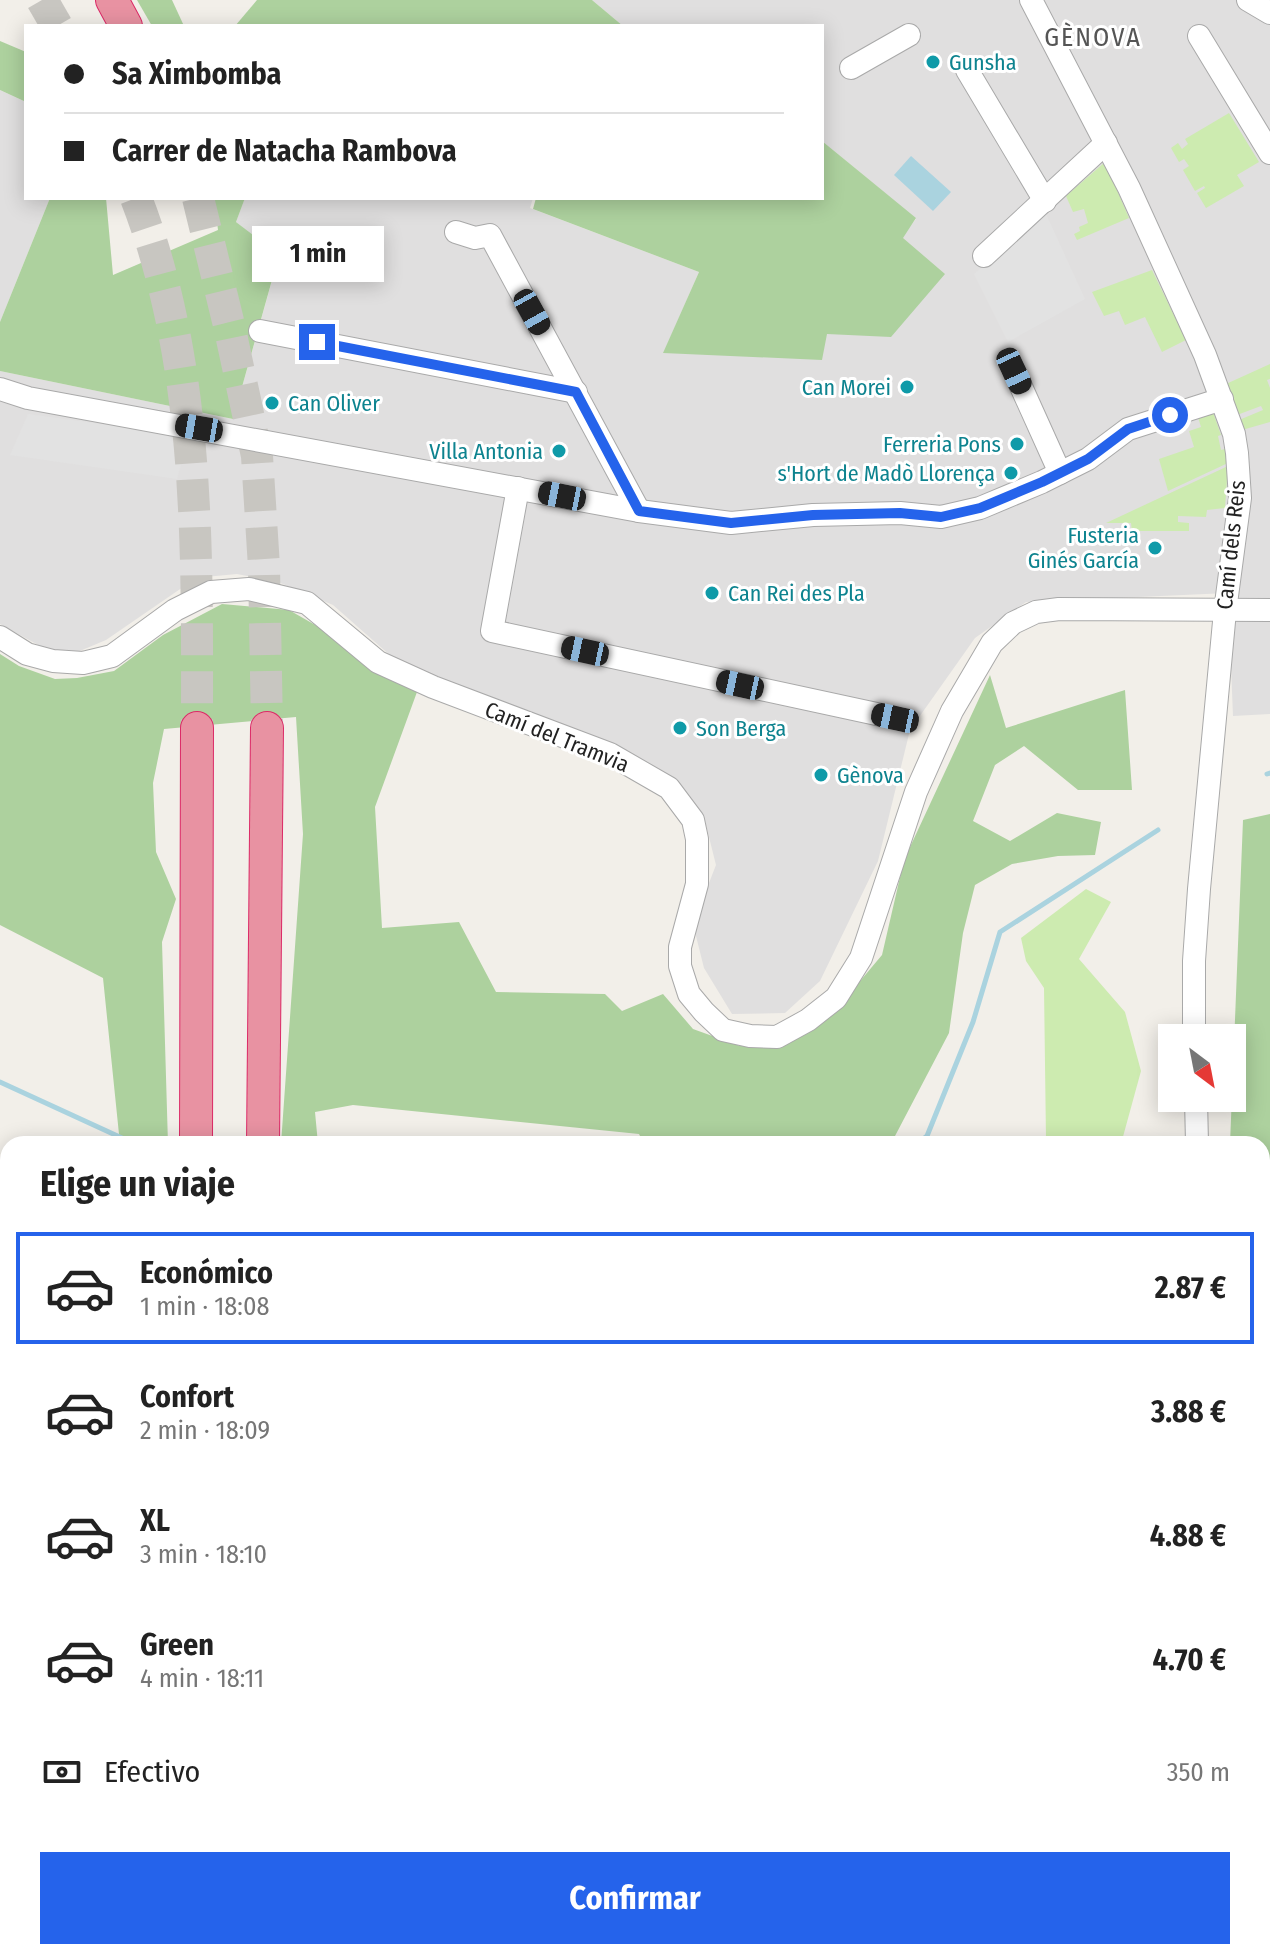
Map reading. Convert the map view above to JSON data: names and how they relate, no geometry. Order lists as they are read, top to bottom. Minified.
{"streets":{"street":["Camí dels Reis","Camí del Tramvia"]},"crossings":[["Camí dels Reis","Camí del Tramvia"]],"districts":["GÈNOVA"],"places":["Gunsha","Can Morei","Can Oliver","Ferreria Pons","Villa Antonia","s'Hort de Madò Llorença","Fusteria Ginés García","Can Rei des Pla","Son Berga","Gènova"],"north":"bottom right","page":{"banner":["Sa Ximbomba","Carrer de Natacha Rambova"],"bubble":"1 min","heading":"Elige un viaje","list":[{"name":"Económico","note":"1 min · 18:08","value":"2.87 €"},{"name":"Confort","note":"2 min · 18:09","value":"3.88 €"},{"name":"XL","note":"3 min · 18:10","value":"4.88 €"},{"name":"Green","note":"4 min · 18:11","value":"4.70 €"}],"pay":["Efectivo","350 m"],"buttons":"Confirmar"}}
